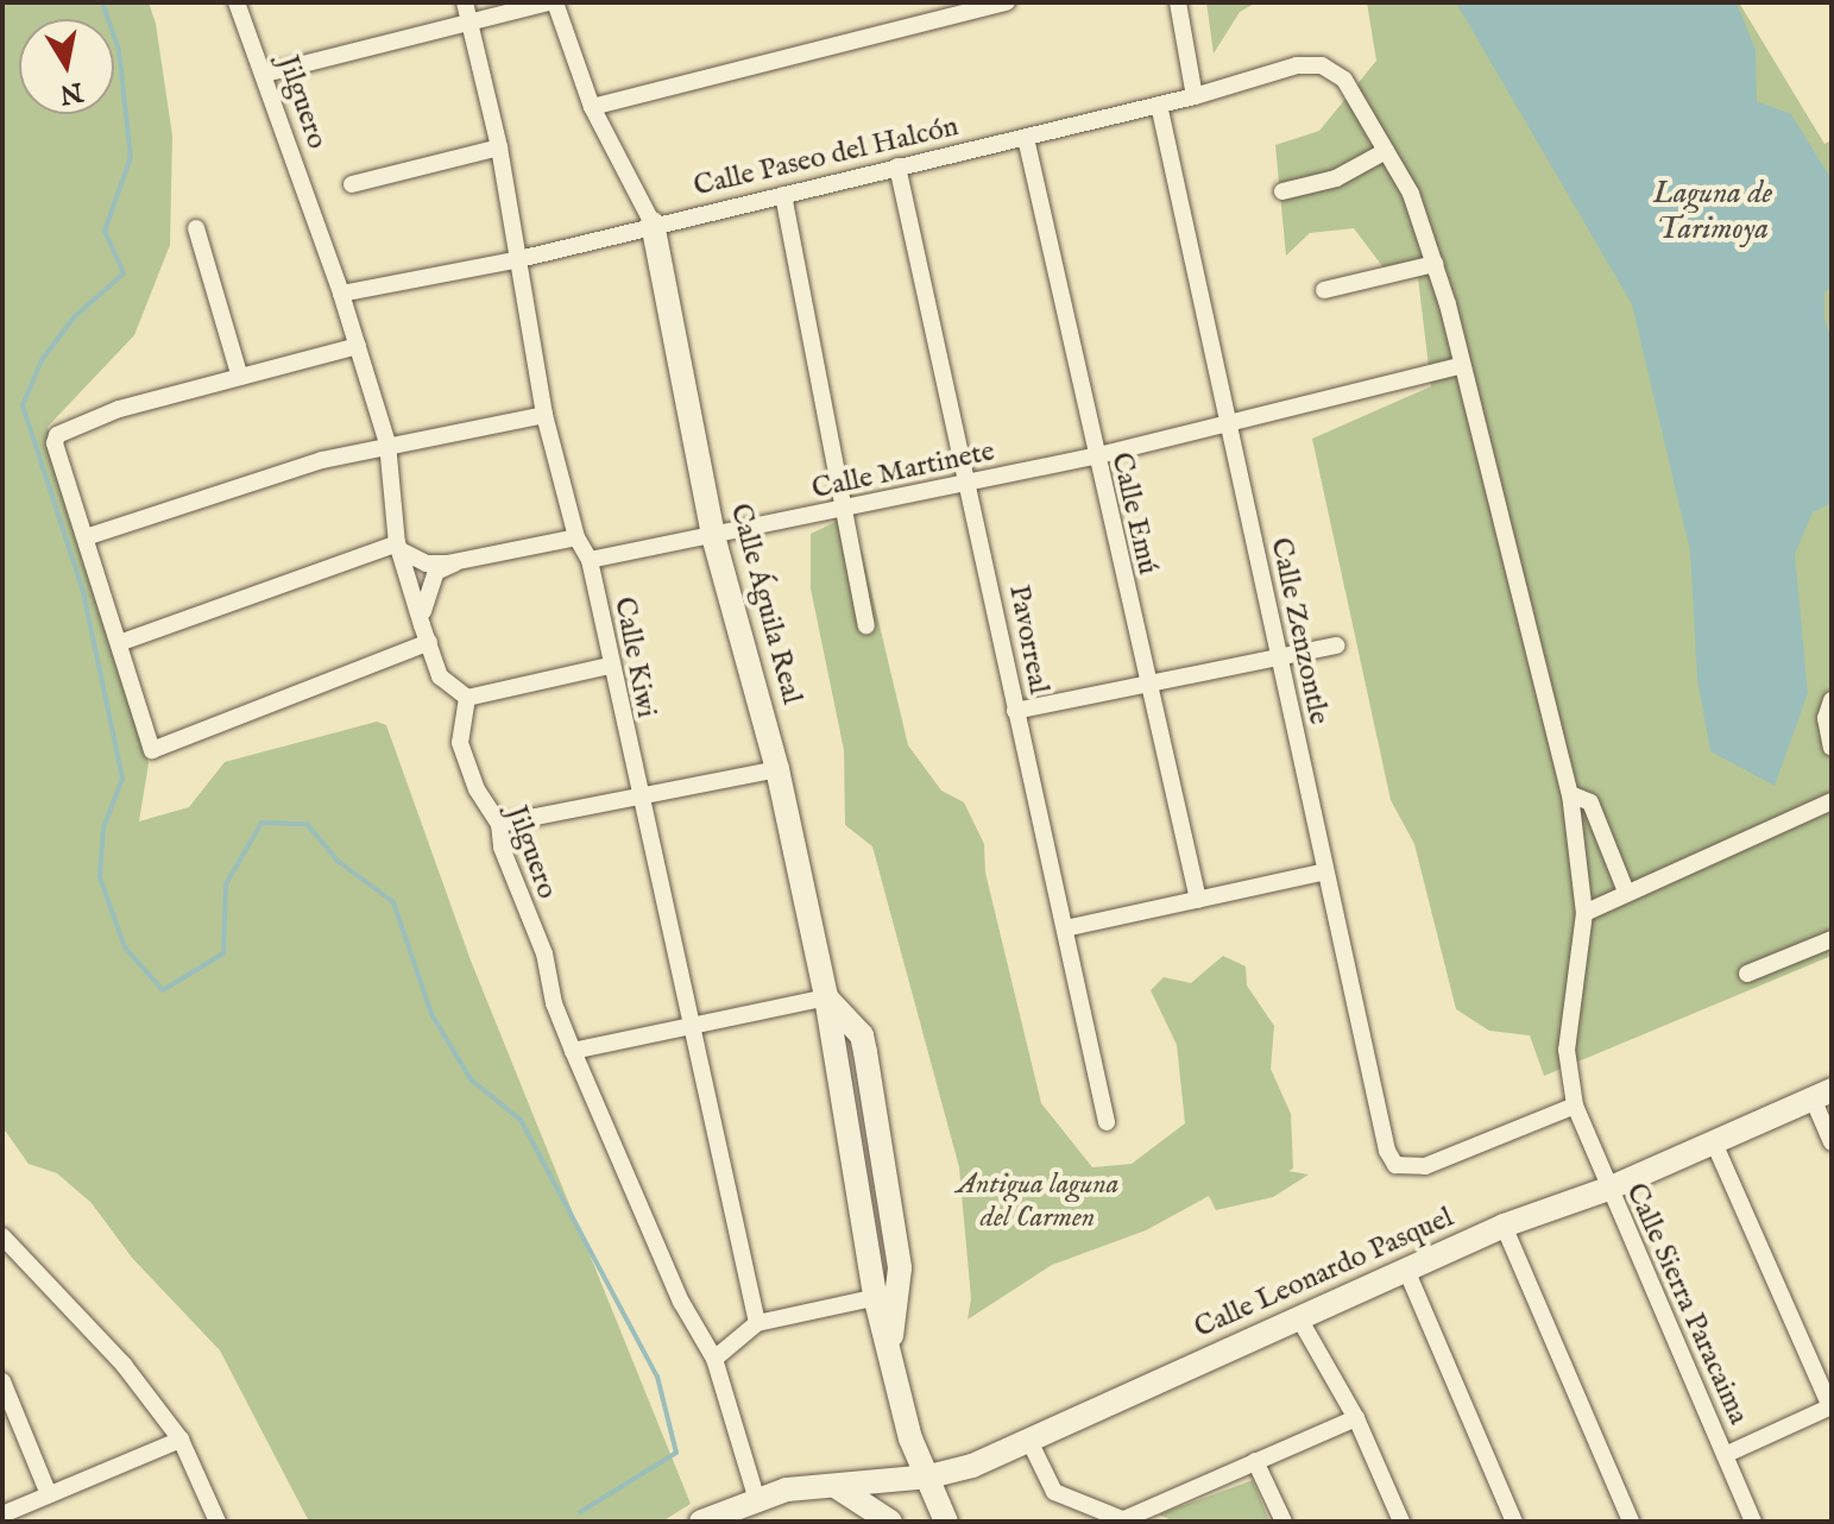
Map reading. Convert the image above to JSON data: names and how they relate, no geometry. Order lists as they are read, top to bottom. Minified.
{"streets":{"street":["Jilguero","Calle Paseo del Halcón","Calle Martinete","Calle Emú","Calle Águila Real","Calle Zenzontle","Pavorreal","Calle Kiwi","Calle Leonardo Pasquel","Calle Sierra Paracaima"]},"crossings":[["Jilguero","Calle Paseo del Halcón"],["Jilguero","Calle Leonardo Pasquel"],["Calle Paseo del Halcón","Calle Emú"],["Calle Paseo del Halcón","Calle Águila Real"],["Calle Paseo del Halcón","Calle Zenzontle"],["Calle Paseo del Halcón","Pavorreal"],["Calle Paseo del Halcón","Calle Kiwi"],["Calle Paseo del Halcón","Calle Sierra Paracaima"],["Calle Martinete","Calle Emú"],["Calle Martinete","Calle Águila Real"],["Calle Martinete","Calle Zenzontle"],["Calle Martinete","Pavorreal"],["Calle Martinete","Calle Kiwi"],["Calle Martinete","Calle Sierra Paracaima"],["Calle Águila Real","Calle Leonardo Pasquel"],["Calle Zenzontle","Calle Sierra Paracaima"],["Calle Leonardo Pasquel","Calle Sierra Paracaima"]],"water":["Laguna de Tarimoya"],"parks":["Antigua laguna del Carmen"],"north":"bottom"}
